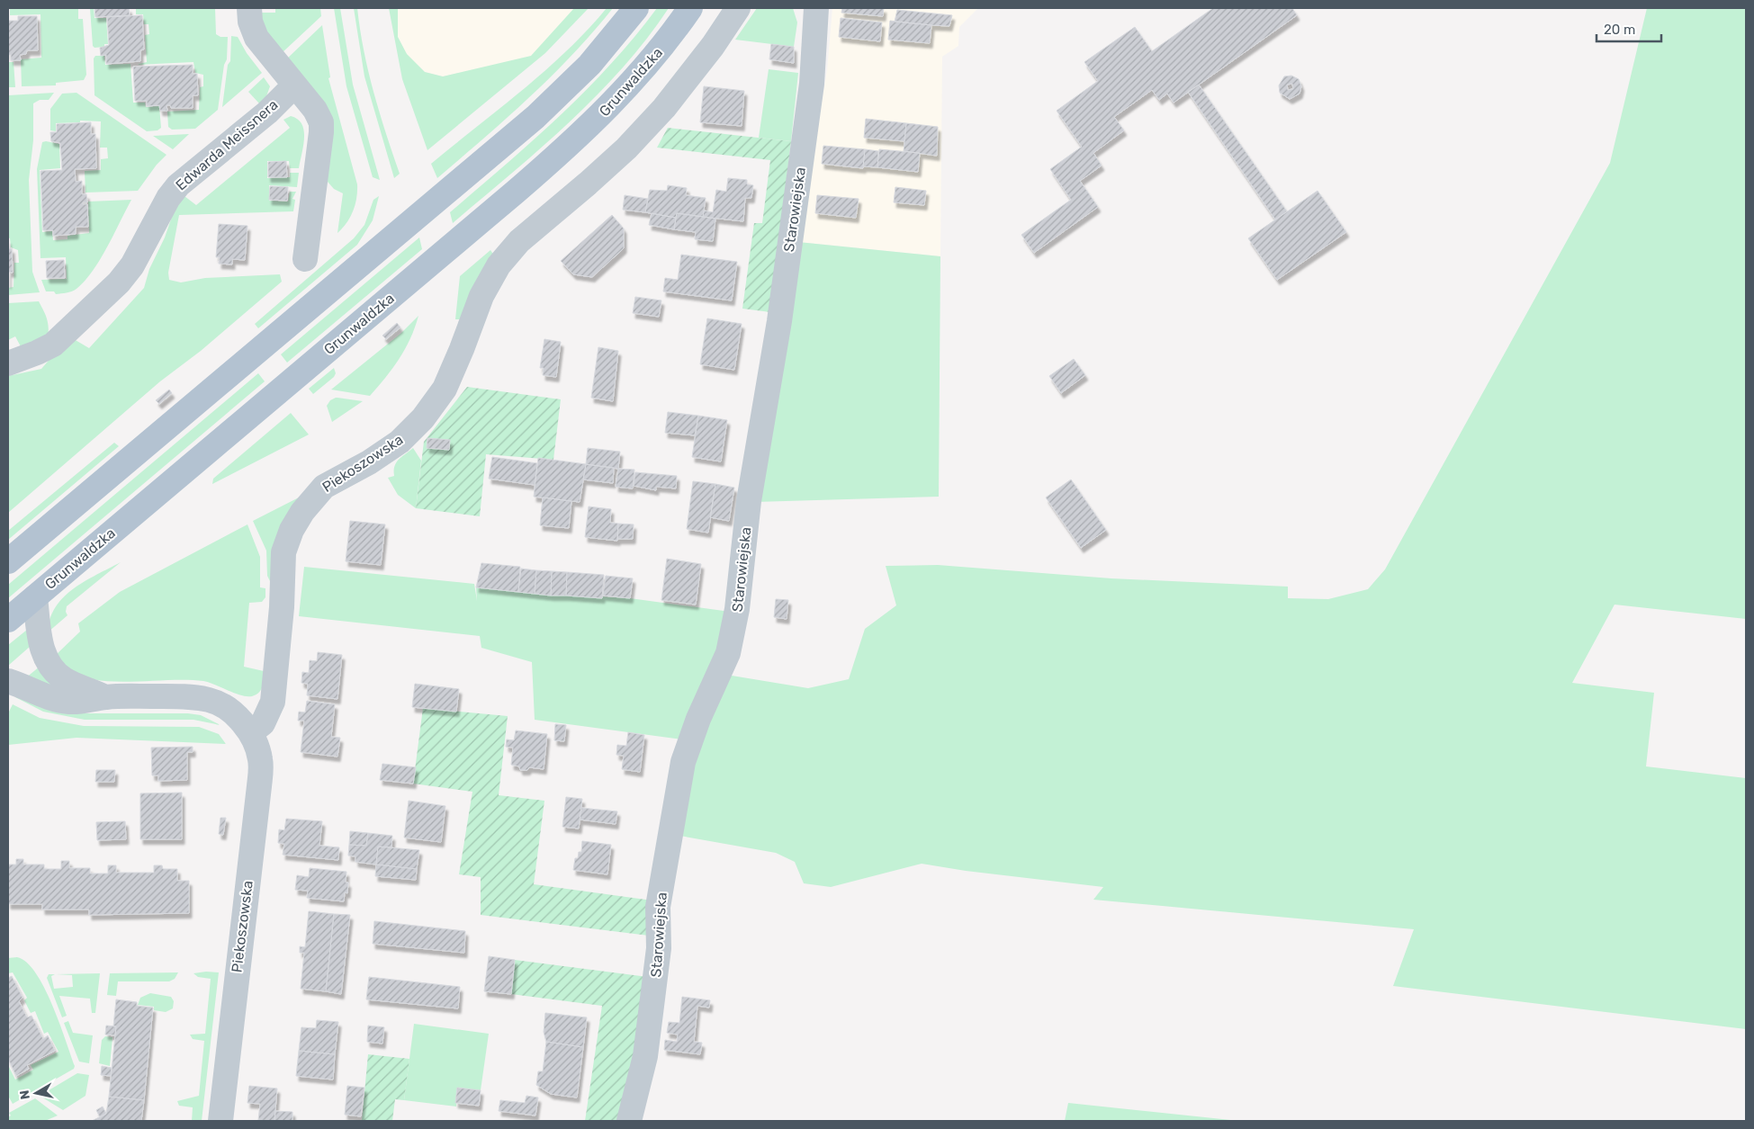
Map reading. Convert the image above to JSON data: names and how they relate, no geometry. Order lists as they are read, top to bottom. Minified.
{"streets":{"main road":["Grunwaldzka"],"street":["Edwarda Meissnera","Starowiejska","Piekoszowska"]},"crossings":[["Grunwaldzka","Piekoszowska"]],"scale_bar":"20 m","north":"left"}
